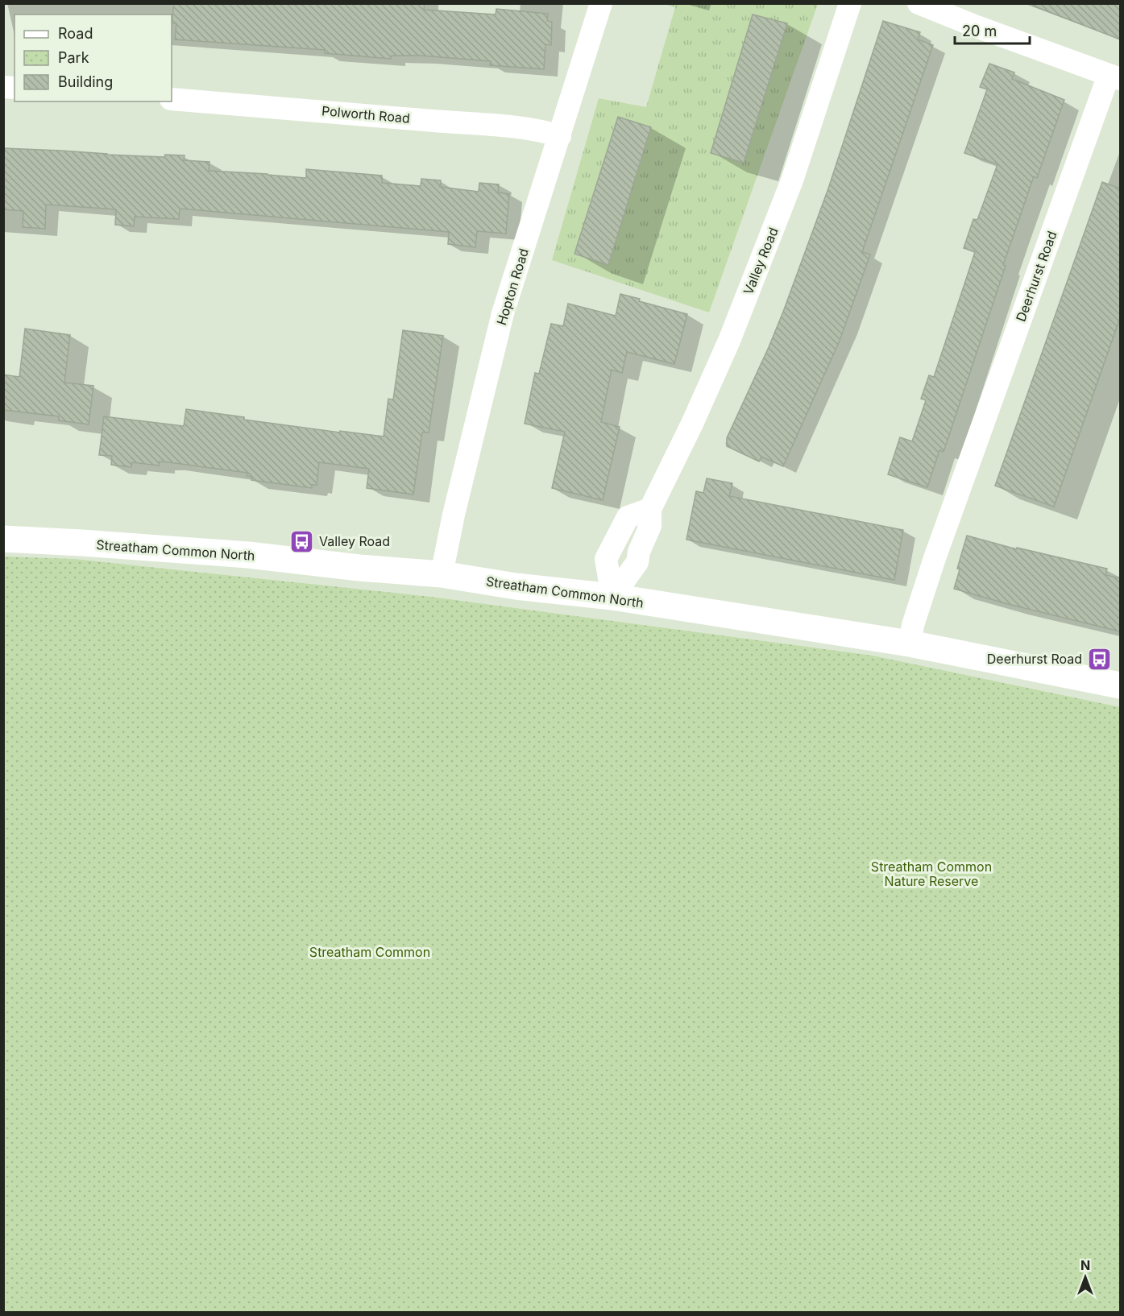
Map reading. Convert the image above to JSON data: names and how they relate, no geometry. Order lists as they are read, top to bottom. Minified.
{"streets":{"main road":["Streatham Common North"],"street":["Polworth Road","Valley Road","Deerhurst Road","Hopton Road"]},"crossings":[["Polworth Road","Hopton Road"],["Valley Road","Streatham Common North"],["Deerhurst Road","Streatham Common North"],["Hopton Road","Streatham Common North"]],"parks":["Streatham Common Nature Reserve","Streatham Common"],"places":{"bus stop":["Valley Road","Deerhurst Road"]},"legend":["Road","Park","Building"],"scale_bar":"20 m","north":"top"}
